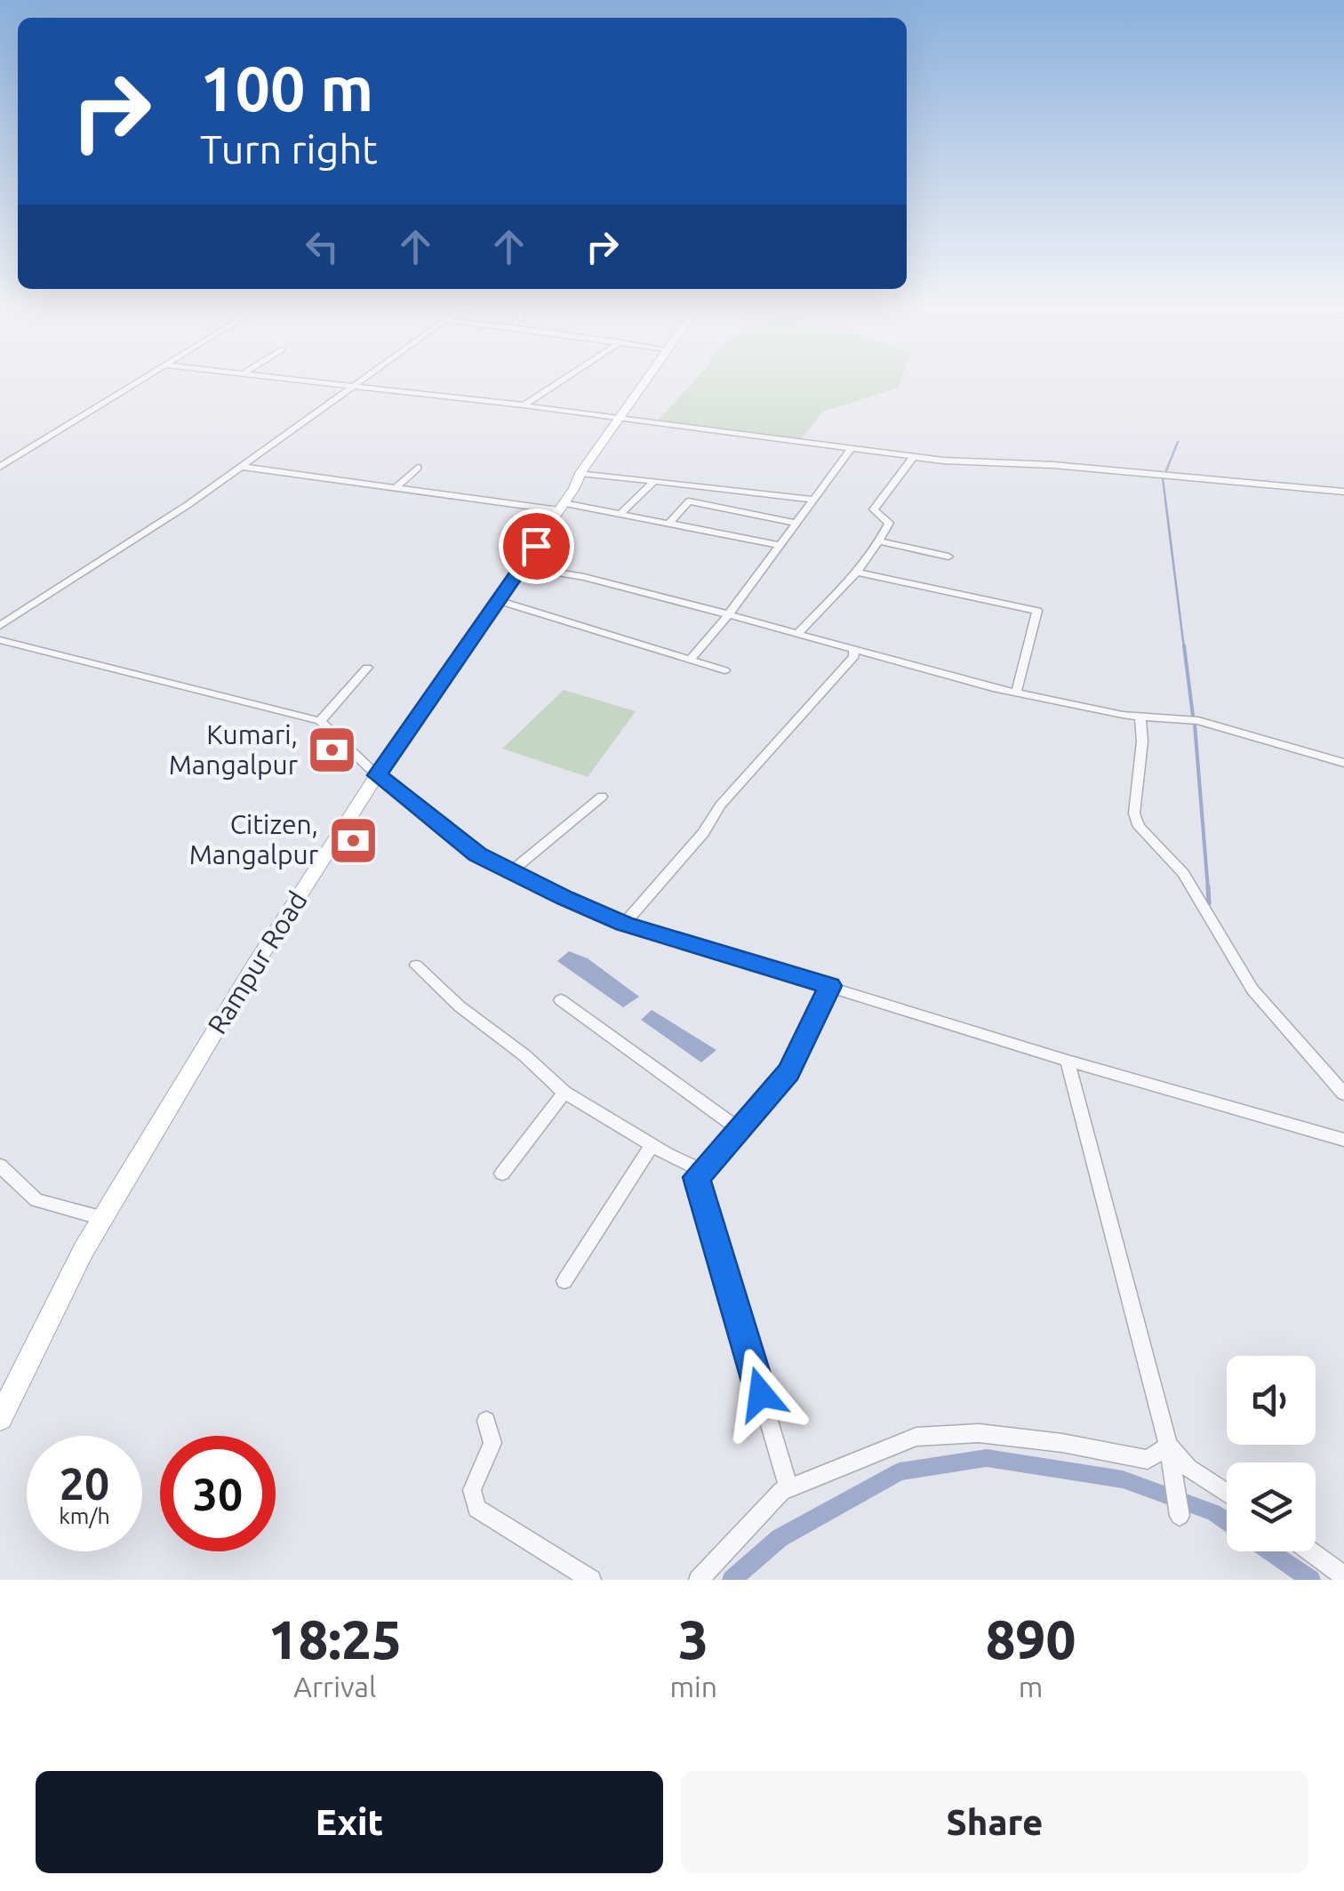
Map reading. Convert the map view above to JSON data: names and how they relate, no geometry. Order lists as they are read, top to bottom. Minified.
{"streets":{"main road":["Rampur Road"]},"places":{"bank":["Kumari, Mangalpur","Citizen, Mangalpur"]},"page":{"turn":["100 m","Turn right"],"speed":"20 km/h","limit":"30","eta":["18:25","Arrival","3","min","890","m"],"buttons":["Exit","Share"]}}
